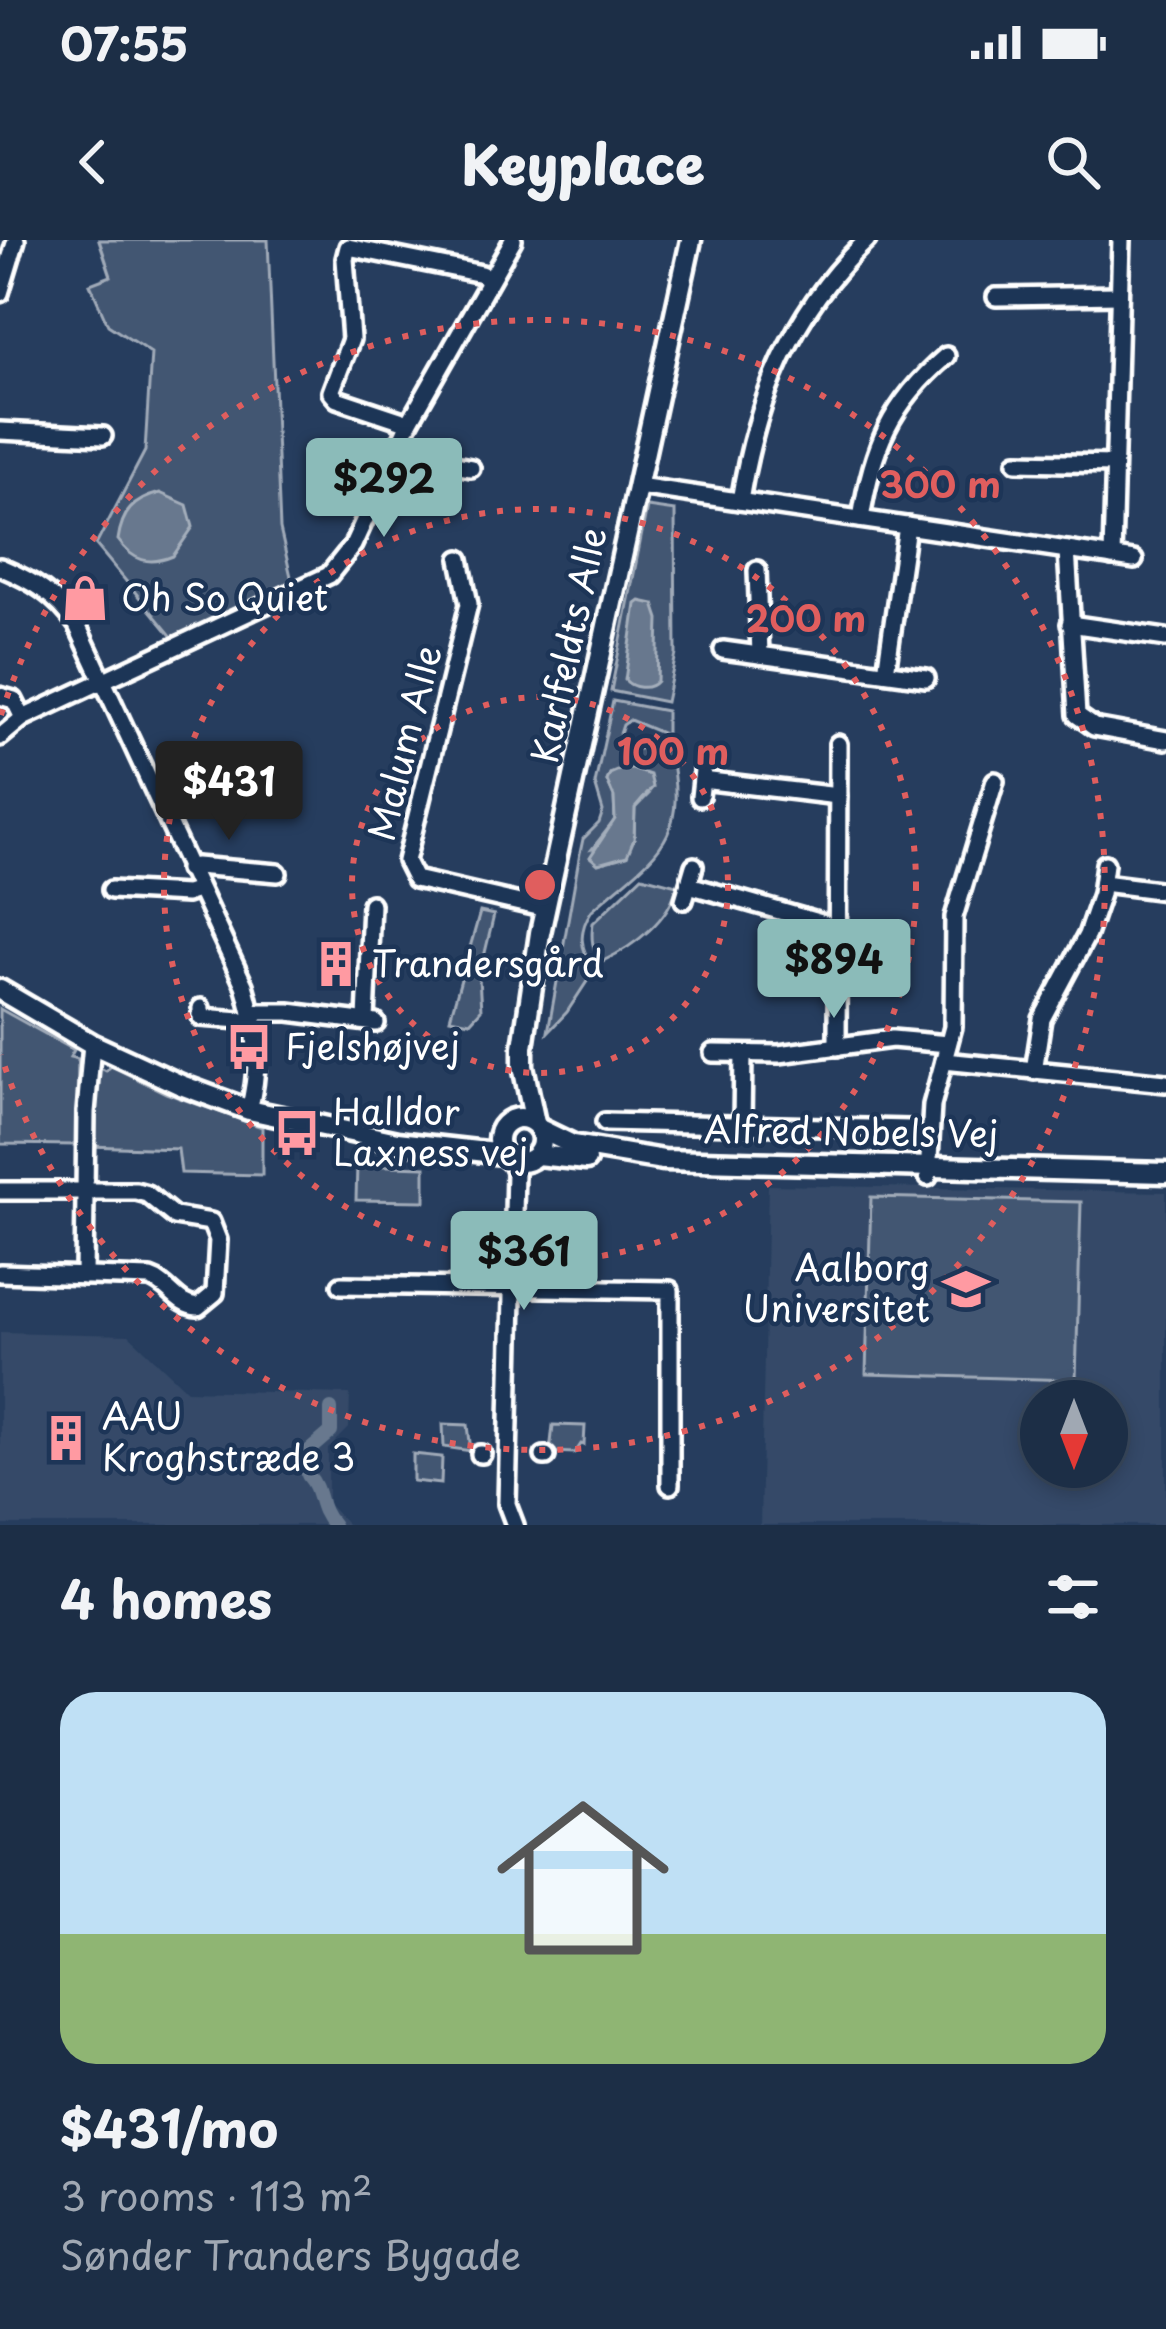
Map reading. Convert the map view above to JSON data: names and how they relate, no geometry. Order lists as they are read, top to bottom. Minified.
{"streets":{"street":["Karlfeldts Alle","Malum Alle","Alfred Nobels Vej"]},"crossings":[["Karlfeldts Alle","Malum Alle"],["Karlfeldts Alle","Alfred Nobels Vej"]],"places":{"shop":["Oh So Quiet"],"building":["Trandersgård","AAU Kroghstræde 3"],"bus stop":["Fjelshøjvej","Halldor Laxness vej"],"school or university":["Aalborg Universitet"]},"north":"bottom","page":{"status":"07:55","header":"Keyplace","price":["$292","$431","$894","$361"],"heading":"4 homes","list":[{"name":"$431/mo","note":"3 rooms · 113 m² · Sønder Tranders Bygade"}]},"rings":["300 m","200 m","100 m"]}
